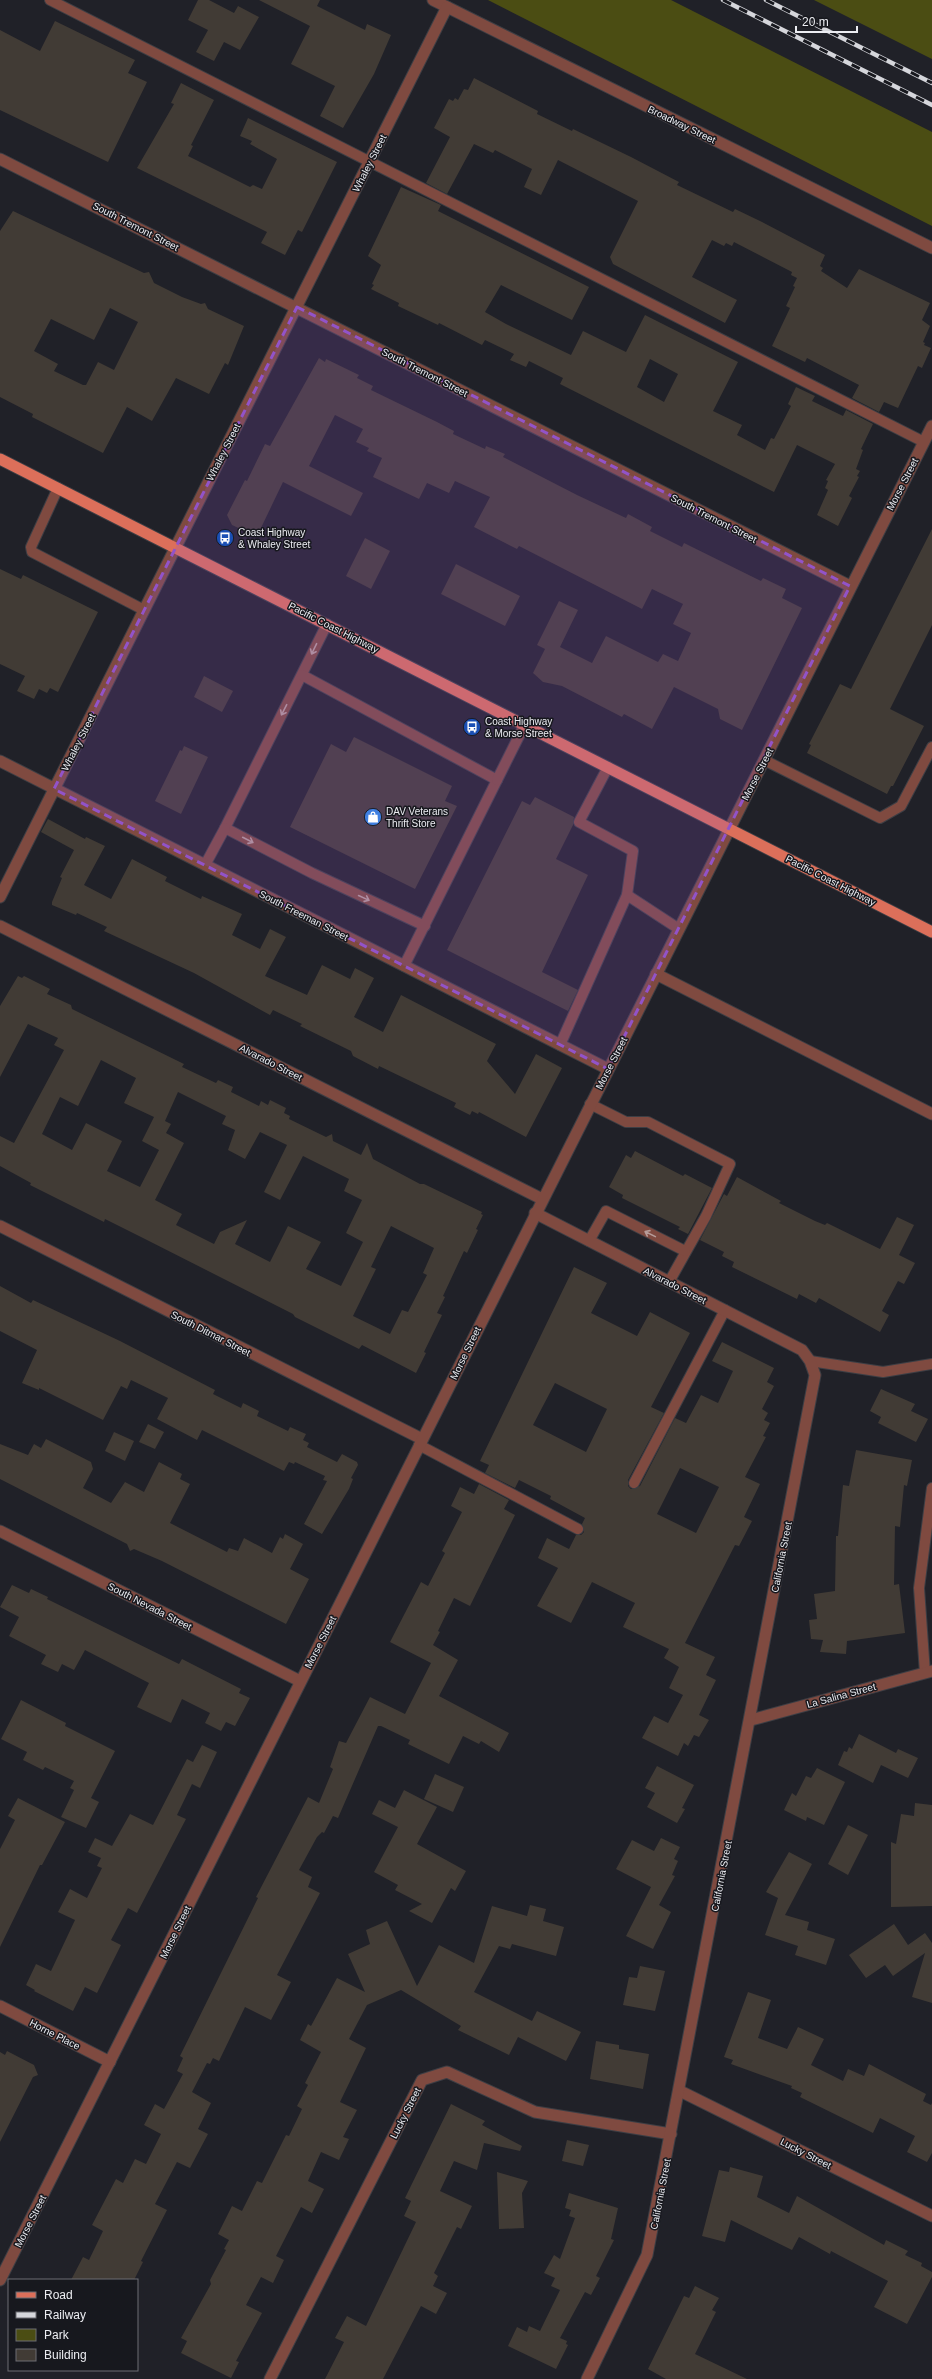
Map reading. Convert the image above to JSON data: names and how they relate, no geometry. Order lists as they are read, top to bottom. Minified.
{"streets":{"main road":["Pacific Coast Highway"],"street":["Broadway Street","Whaley Street","South Tremont Street","Morse Street","South Freeman Street","Alvarado Street","South Ditmar Street","California Street","South Nevada Street","La Salina Street","Horne Place","Lucky Street"]},"crossings":[["Broadway Street","Whaley Street"],["Whaley Street","South Tremont Street"],["Whaley Street","Pacific Coast Highway"],["Whaley Street","South Freeman Street"],["South Tremont Street","Morse Street"],["Morse Street","Pacific Coast Highway"],["Morse Street","South Freeman Street"],["Morse Street","Alvarado Street"],["Morse Street","South Ditmar Street"],["Morse Street","South Nevada Street"],["Morse Street","Horne Place"],["Alvarado Street","California Street"],["California Street","La Salina Street"],["California Street","Lucky Street"]],"places":{"bus stop":["Coast Highway & Whaley Street","Coast Highway & Morse Street"],"shop":["DAV Veterans Thrift Store"]},"legend":["Road","Railway","Park","Building"],"scale_bar":"20 m"}
